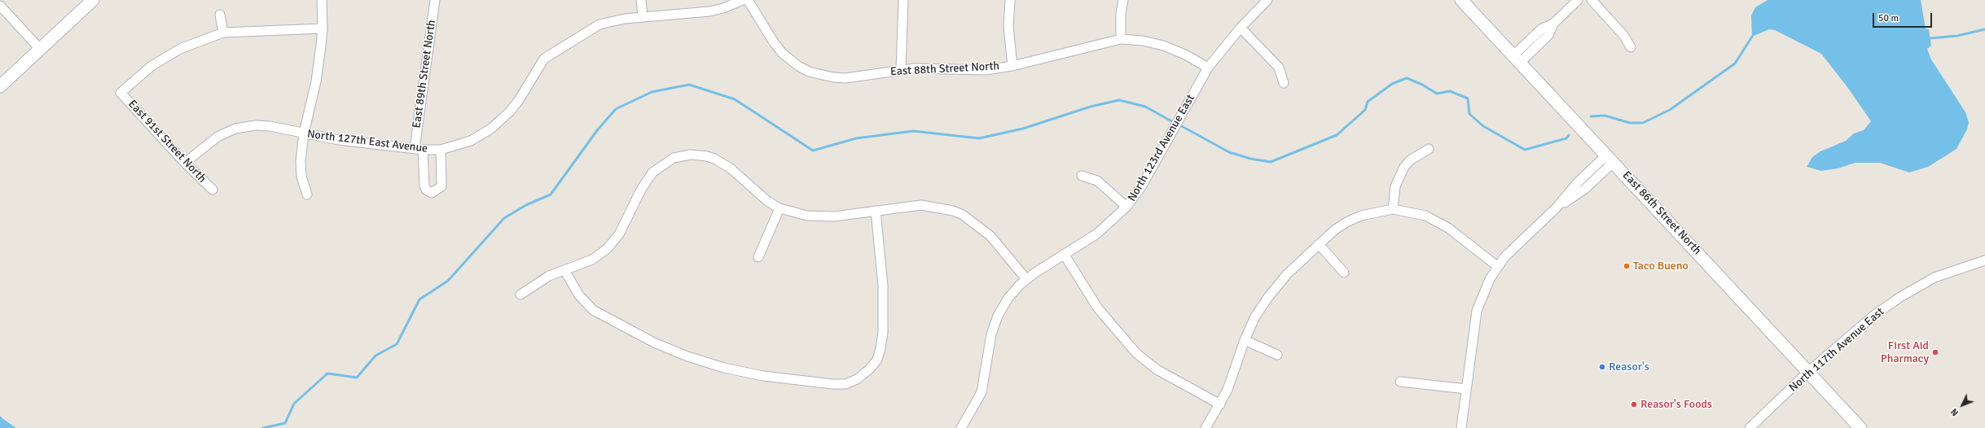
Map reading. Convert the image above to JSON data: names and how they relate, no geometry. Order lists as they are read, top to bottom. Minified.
{"streets":{"main road":["East 86th Street North"],"street":["East 88th Street North","East 89th Street North","East 91st Street North","North 127th East Avenue","North 123rd Avenue East","North 117th Avenue East"]},"crossings":[["East 88th Street North","North 123rd Avenue East"],["East 89th Street North","North 127th East Avenue"],["East 91st Street North","North 127th East Avenue"],["East 86th Street North","North 117th Avenue East"]],"places":["Taco Bueno","First Aid Pharmacy","Reasor's","Reasor's Foods"],"scale_bar":"50 m","north":"bottom left"}
